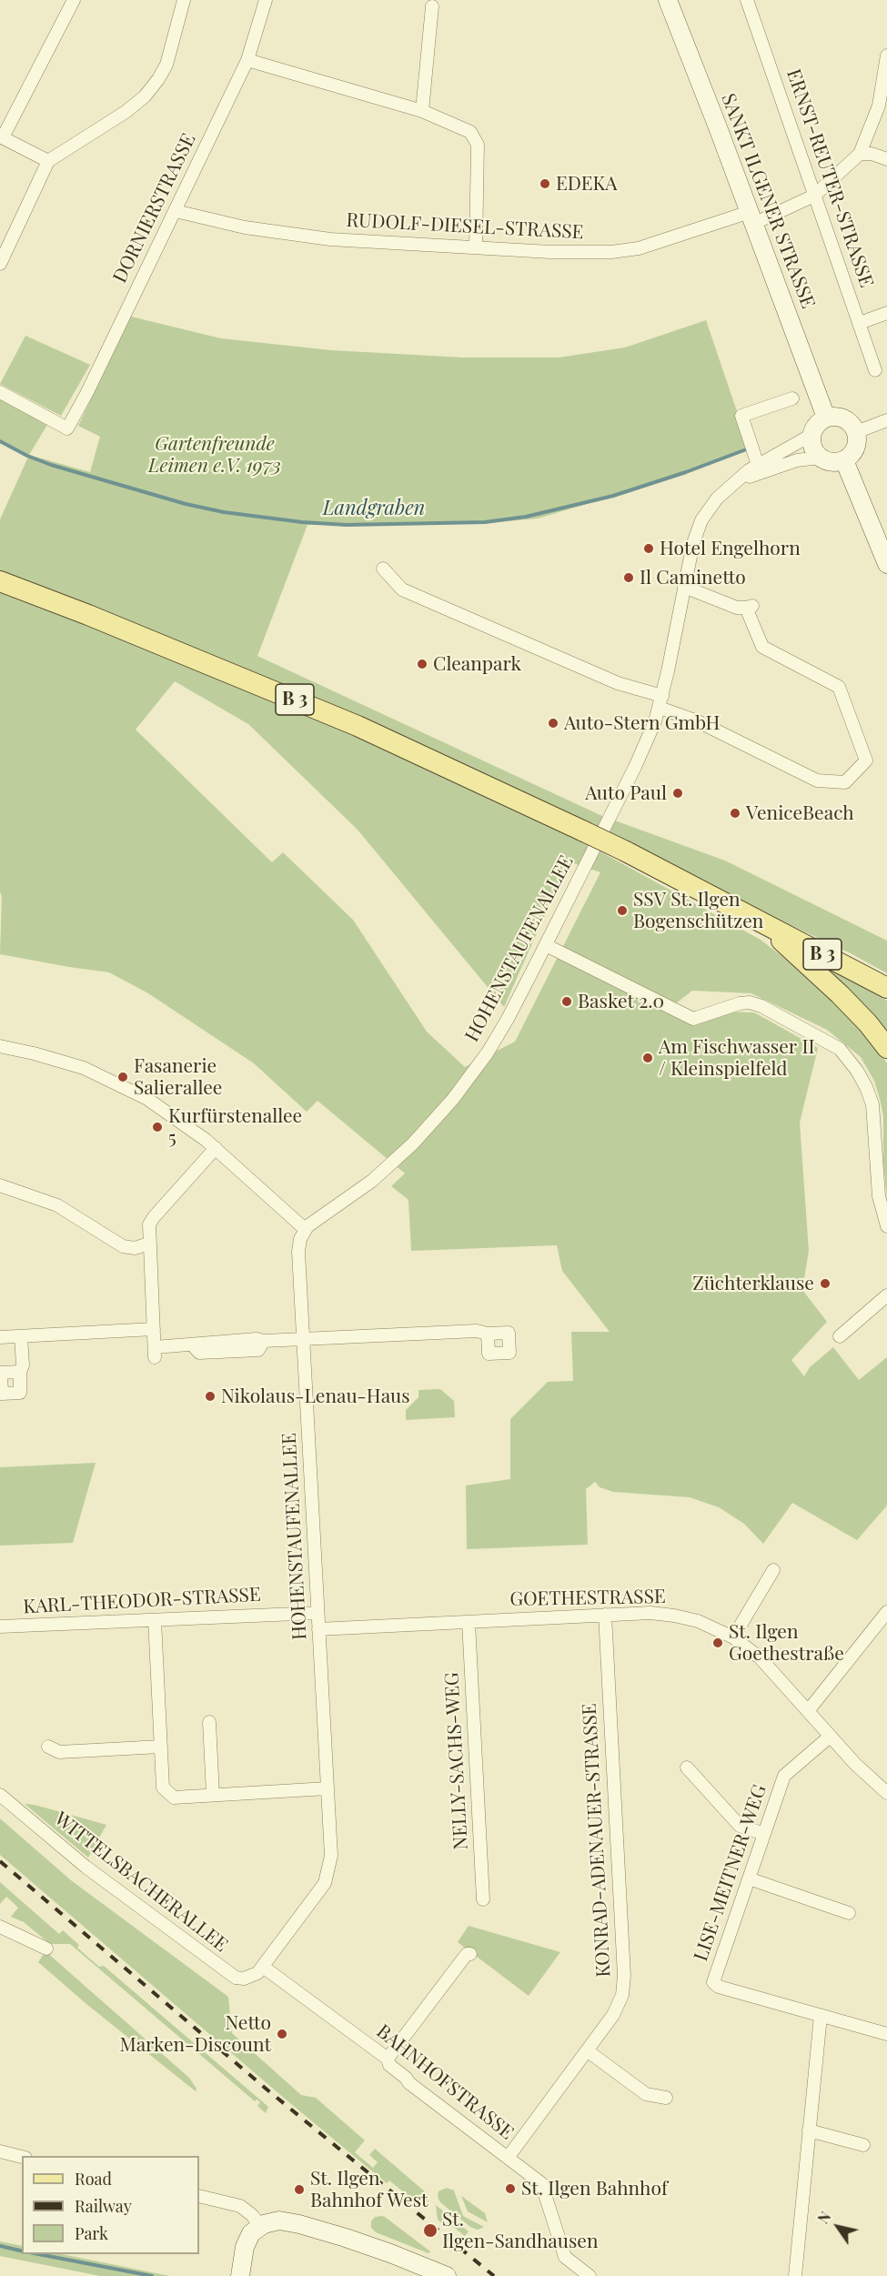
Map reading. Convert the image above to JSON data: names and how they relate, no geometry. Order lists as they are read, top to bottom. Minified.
{"streets":{"main road":["B 3"],"street":["ERNST-REUTER-STRASSE","SANKT ILGENER STRASSE","DORNIERSTRASSE","RUDOLF-DIESEL-STRASSE","HOHENSTAUFENALLEE","GOETHESTRASSE","KARL-THEODOR-STRASSE","NELLY-SACHS-WEG","KONRAD-ADENAUER-STRASSE","LISE-MEITNER-WEG","WITTELSBACHERALLEE","BAHNHOFSTRASSE"]},"crossings":[["ERNST-REUTER-STRASSE","RUDOLF-DIESEL-STRASSE"],["SANKT ILGENER STRASSE","RUDOLF-DIESEL-STRASSE"],["SANKT ILGENER STRASSE","HOHENSTAUFENALLEE"],["DORNIERSTRASSE","RUDOLF-DIESEL-STRASSE"],["B 3","HOHENSTAUFENALLEE"],["HOHENSTAUFENALLEE","GOETHESTRASSE"],["HOHENSTAUFENALLEE","KARL-THEODOR-STRASSE"],["HOHENSTAUFENALLEE","WITTELSBACHERALLEE"],["HOHENSTAUFENALLEE","BAHNHOFSTRASSE"],["GOETHESTRASSE","NELLY-SACHS-WEG"],["GOETHESTRASSE","KONRAD-ADENAUER-STRASSE"],["GOETHESTRASSE","LISE-MEITNER-WEG"],["KONRAD-ADENAUER-STRASSE","BAHNHOFSTRASSE"],["WITTELSBACHERALLEE","BAHNHOFSTRASSE"]],"water":["Landgraben"],"parks":["Gartenfreunde Leimen e.V. 1973"],"places":["EDEKA","Hotel Engelhorn","Il Caminetto","Cleanpark","Auto-Stern GmbH","Auto Paul","VeniceBeach","SSV St. Ilgen Bogenschützen","Basket 2.0","Am Fischwasser II / Kleinspielfeld","Fasanerie Salierallee","Kurfürstenallee 5","Züchterklause","Nikolaus-Lenau-Haus","St. Ilgen Goethestraße","Netto Marken-Discount","St. Ilgen Bahnhof","St. Ilgen Bahnhof West","St. Ilgen-Sandhausen"],"legend":["Road","Railway","Park"],"north":"top left"}
